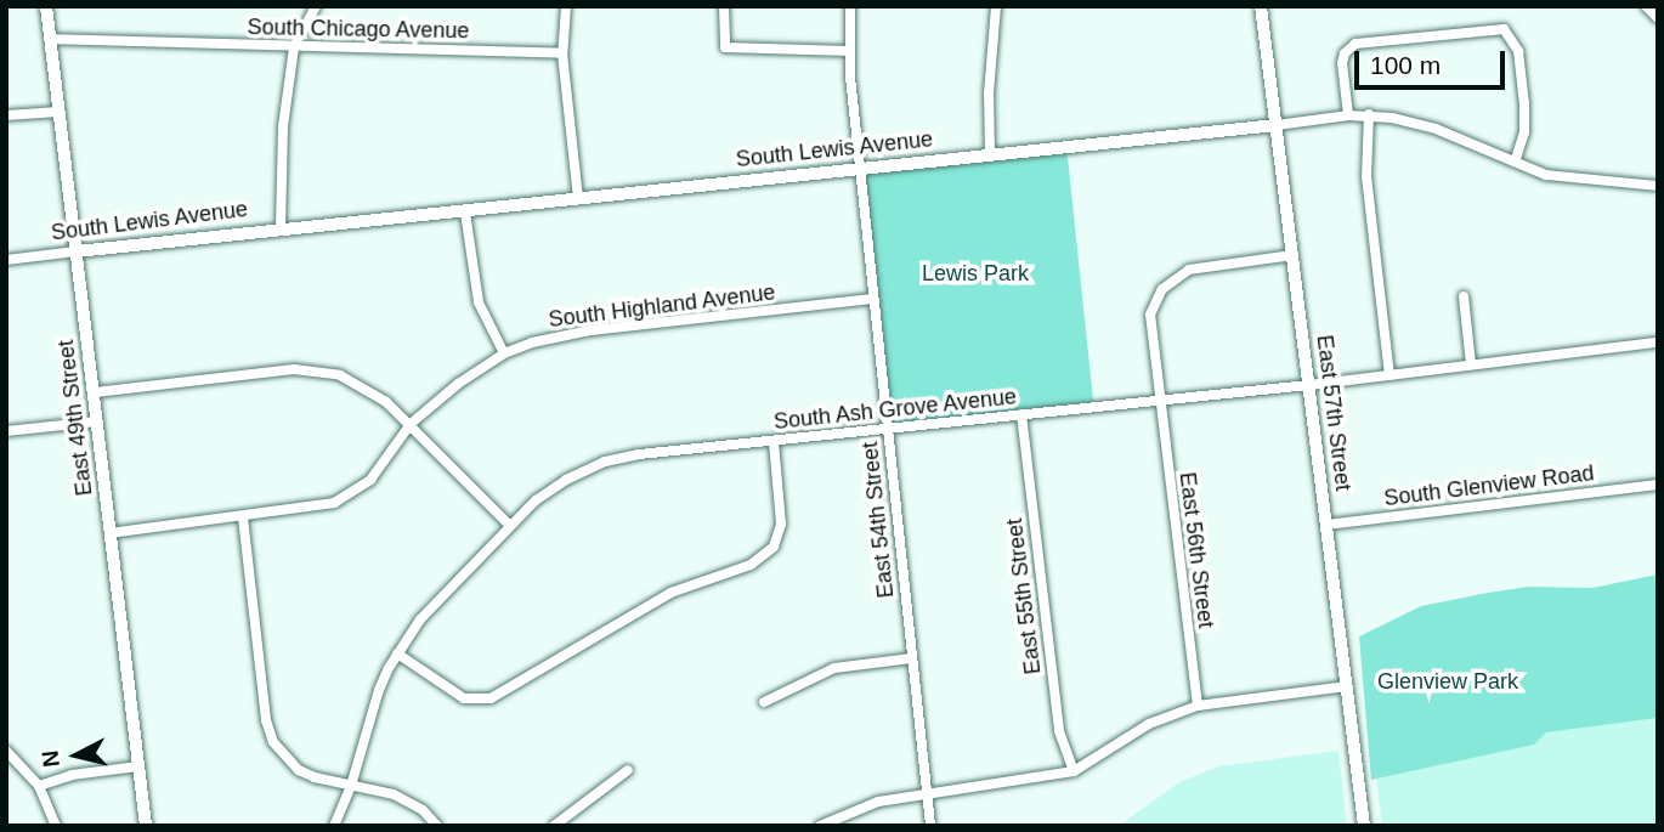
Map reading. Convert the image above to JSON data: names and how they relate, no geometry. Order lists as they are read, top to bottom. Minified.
{"streets":{"street":["South Chicago Avenue","South Lewis Avenue","South Highland Avenue","South Ash Grove Avenue","East 57th Street","East 49th Street","South Glenview Road","East 54th Street","East 56th Street","East 55th Street"]},"crossings":[["South Chicago Avenue","East 49th Street"],["South Lewis Avenue","East 57th Street"],["South Lewis Avenue","East 49th Street"],["South Lewis Avenue","East 54th Street"],["South Highland Avenue","East 49th Street"],["South Highland Avenue","East 54th Street"],["South Ash Grove Avenue","East 57th Street"],["South Ash Grove Avenue","East 54th Street"],["South Ash Grove Avenue","East 56th Street"],["South Ash Grove Avenue","East 55th Street"],["East 57th Street","South Glenview Road"],["East 57th Street","East 56th Street"]],"parks":["Lewis Park","Glenview Park"],"scale_bar":"100 m","north":"left"}
